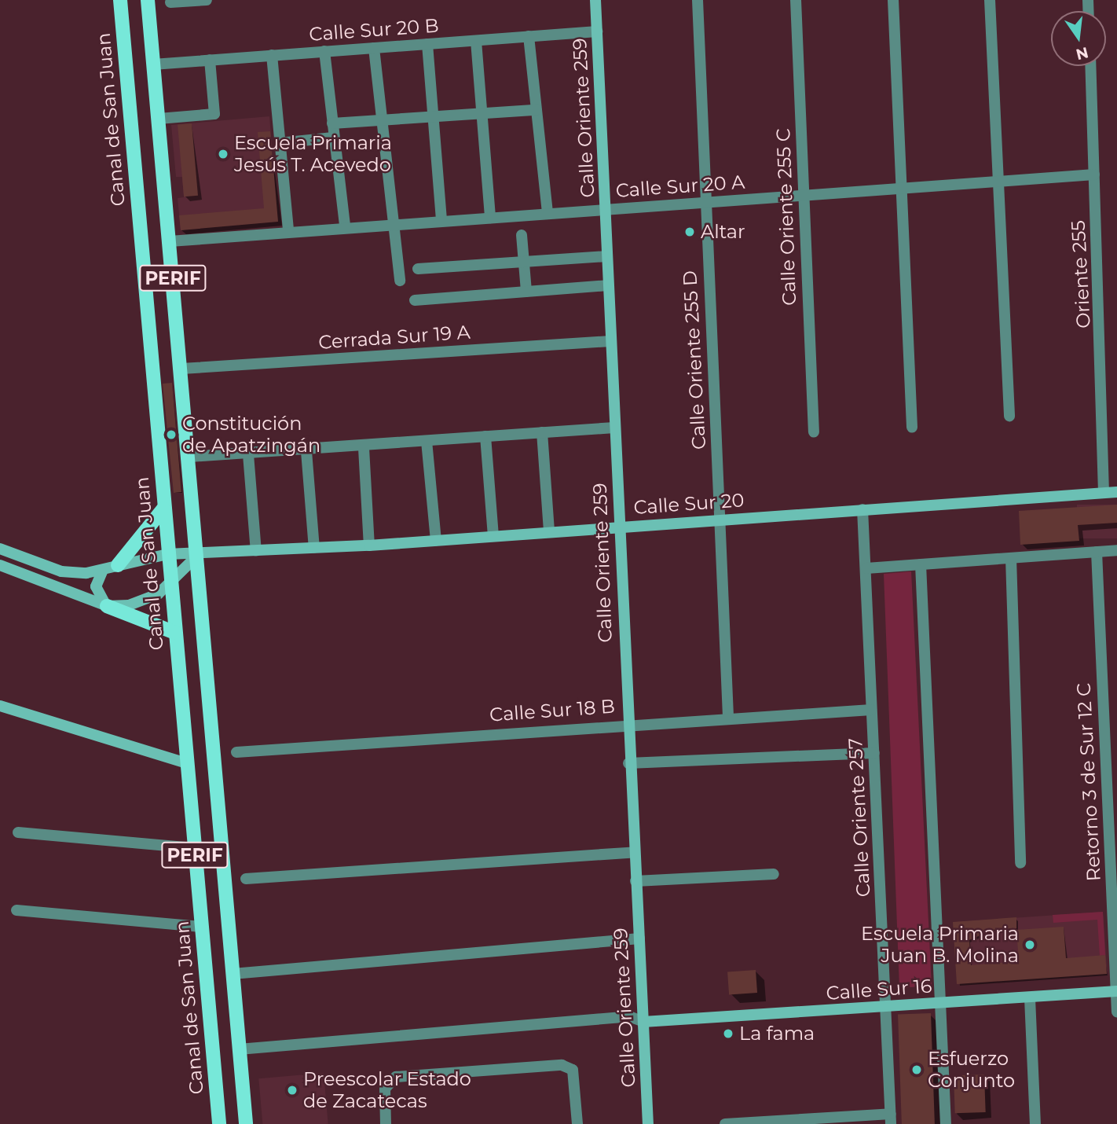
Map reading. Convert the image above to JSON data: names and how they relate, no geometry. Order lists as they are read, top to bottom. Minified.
{"streets":{"main road":["Canal de San Juan","PERIF"],"street":["Calle Sur 20 B","Calle Oriente 259","Calle Sur 20 A","Calle Oriente 255 C","Oriente 255","Cerrada Sur 19 A","Calle Oriente 255 D","Calle Sur 20","Calle Sur 18 B","Retorno 3 de Sur 12 C","Calle Oriente 257","Calle Sur 16"]},"crossings":[["Calle Sur 20 B","Calle Oriente 259"],["Calle Sur 20 B","PERIF"],["Calle Oriente 259","Calle Sur 20 A"],["Calle Oriente 259","Cerrada Sur 19 A"],["Calle Oriente 259","Calle Sur 20"],["Calle Oriente 259","Calle Sur 18 B"],["Calle Oriente 259","Calle Sur 16"],["Canal de San Juan","Calle Sur 20"],["Calle Sur 20 A","Calle Oriente 255 C"],["Calle Sur 20 A","Oriente 255"],["Calle Sur 20 A","PERIF"],["Calle Sur 20 A","Calle Oriente 255 D"],["Oriente 255","Calle Sur 20"],["PERIF","Cerrada Sur 19 A"],["PERIF","Calle Sur 20"],["Calle Oriente 255 D","Calle Sur 20"],["Calle Oriente 255 D","Calle Sur 18 B"],["Calle Sur 20","Calle Oriente 257"],["Calle Sur 18 B","Calle Oriente 257"],["Retorno 3 de Sur 12 C","Calle Sur 16"],["Calle Oriente 257","Calle Sur 16"]],"places":["Escuela Primaria Jesús T. Acevedo","Altar","Constitución de Apatzingán","Escuela Primaria Juan B. Molina","La fama","Esfuerzo Conjunto","Preescolar Estado de Zacatecas"],"north":"bottom"}
